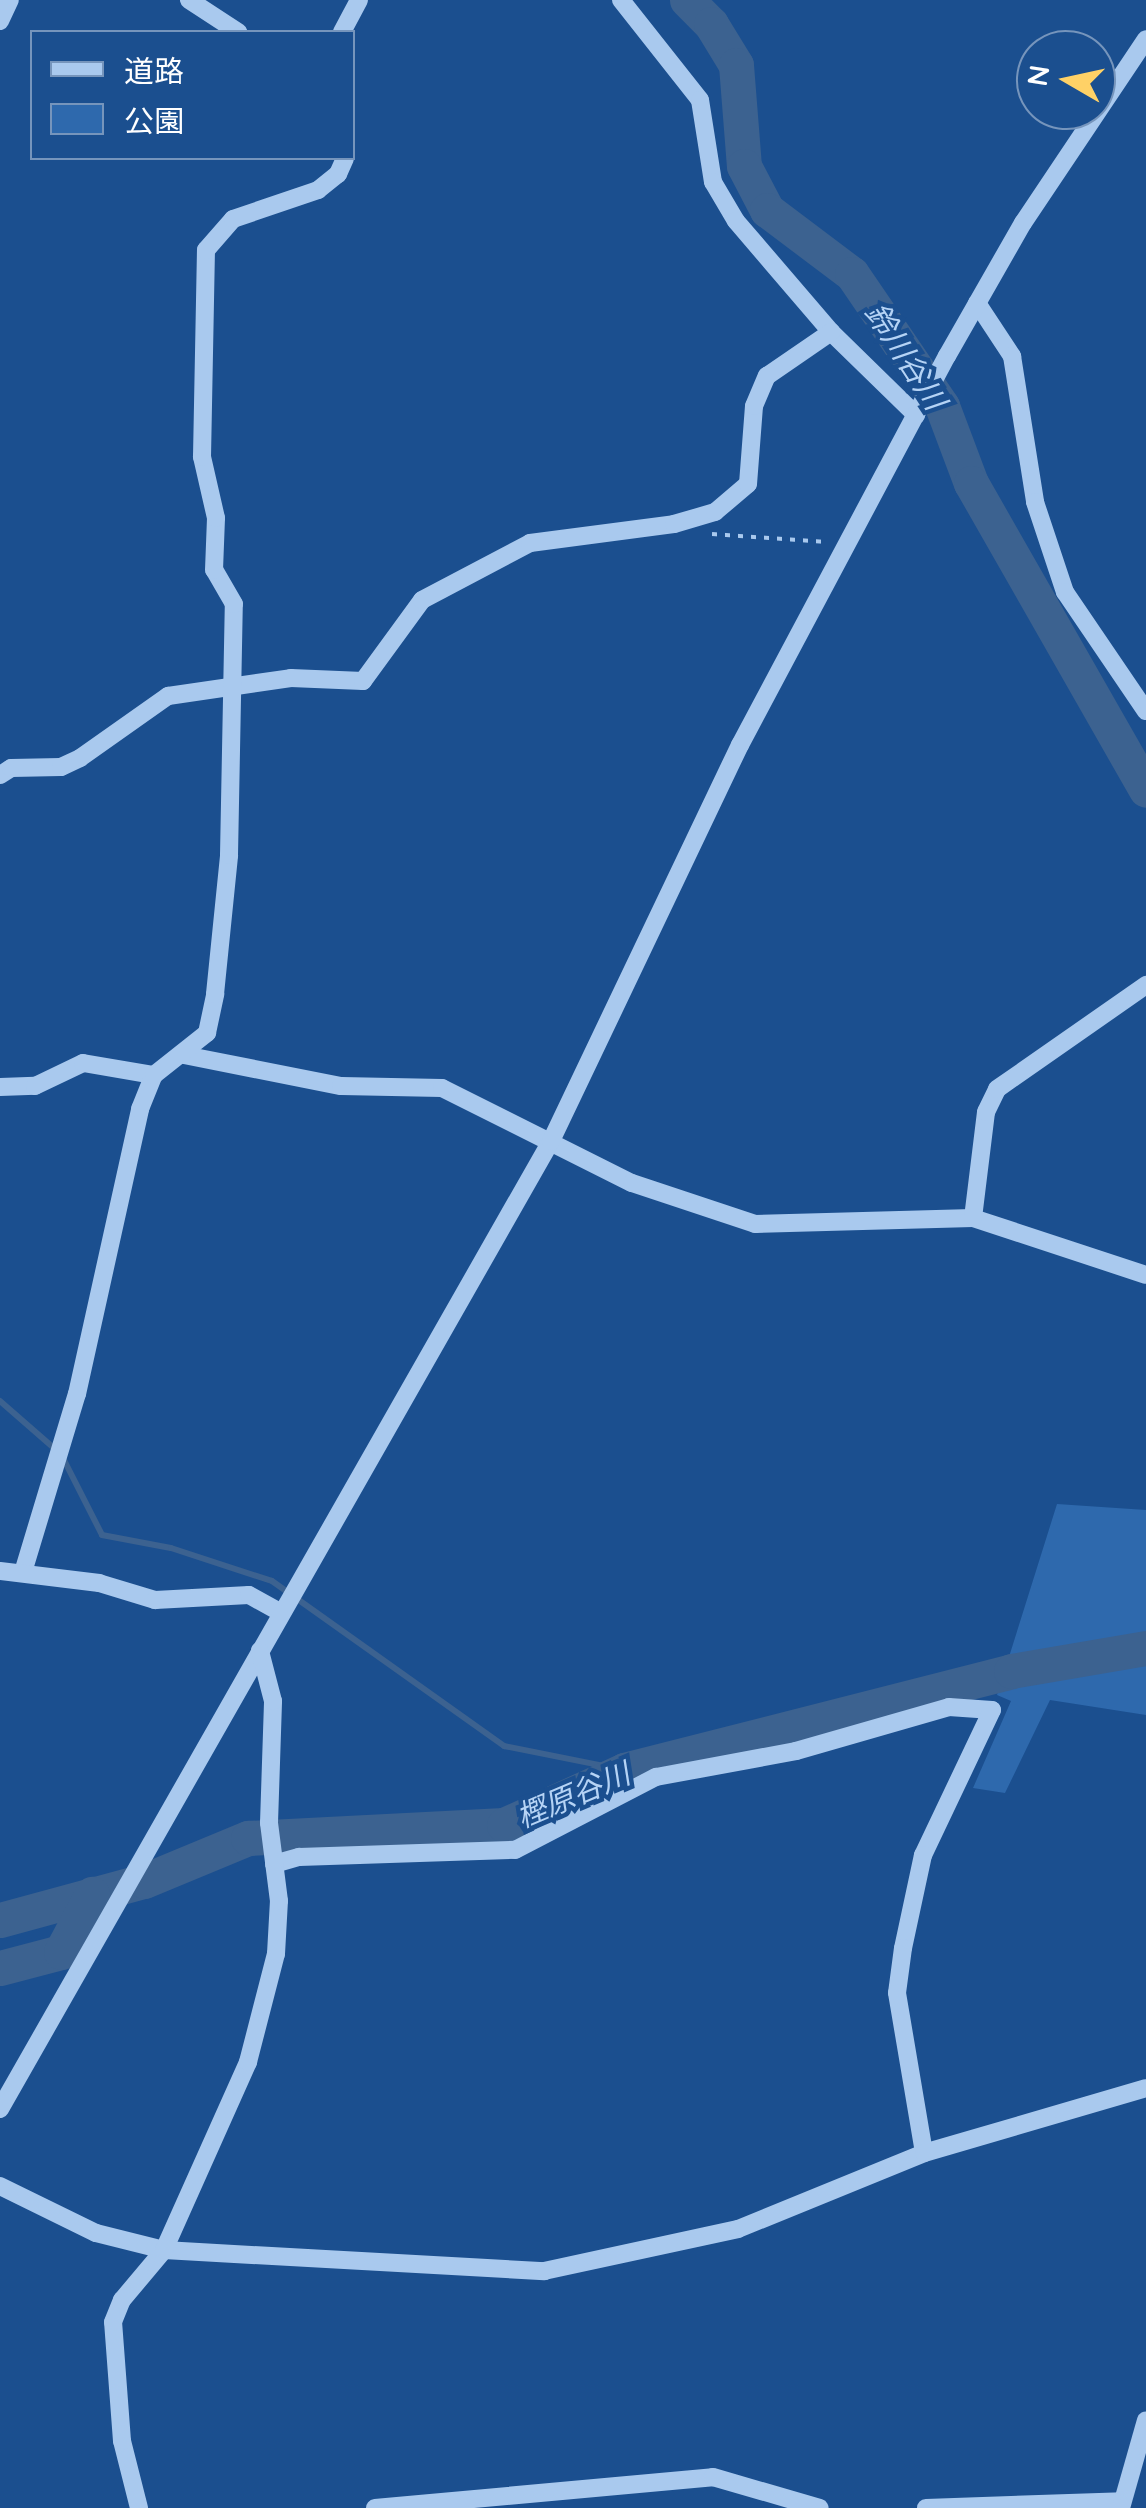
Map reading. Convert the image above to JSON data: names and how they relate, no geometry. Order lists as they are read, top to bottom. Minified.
{"water":["鈴川谷川","樫原谷川"],"legend":["道路","公園"],"north":"left"}
